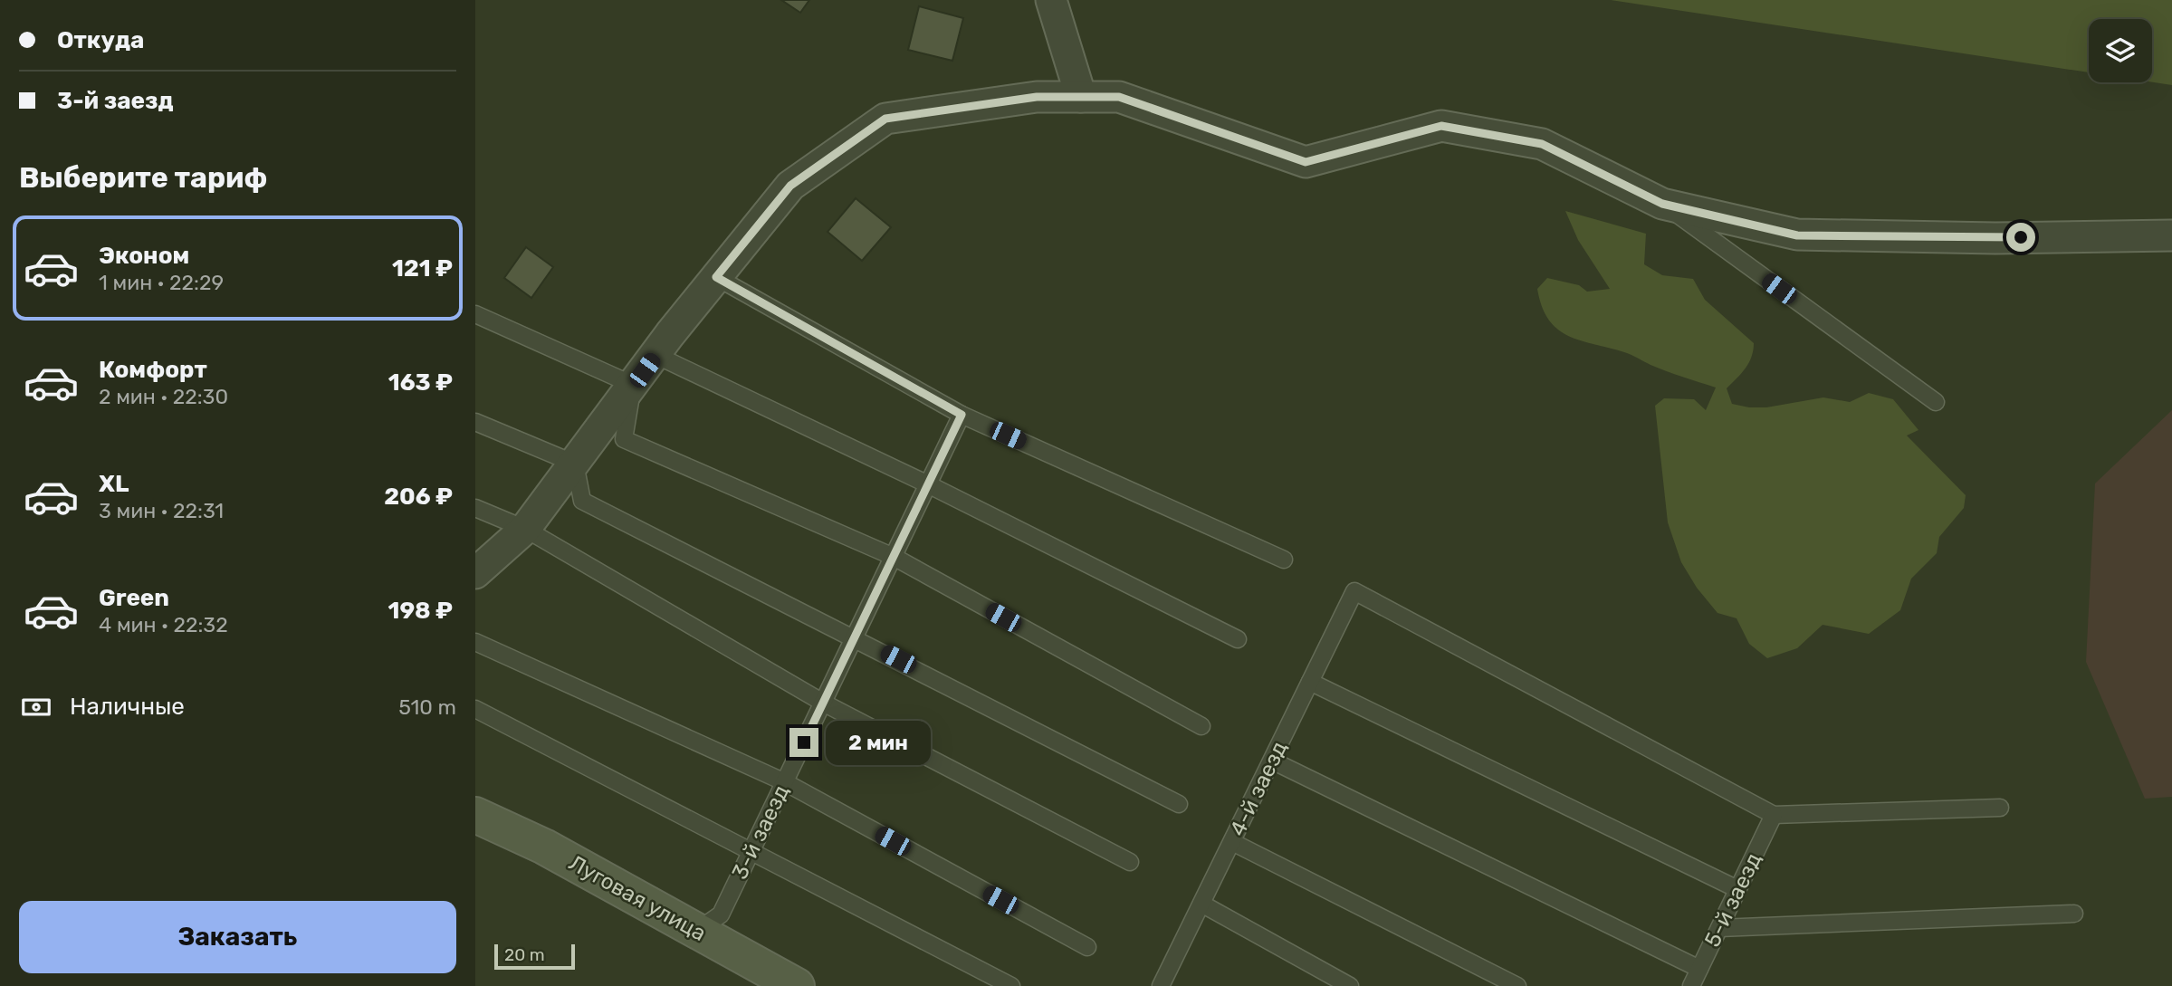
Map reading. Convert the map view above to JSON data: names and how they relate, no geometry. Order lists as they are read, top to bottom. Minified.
{"streets":{"main road":["Луговая улица"],"lane":["4-й заезд","3-й заезд","5-й заезд"]},"crossings":[["4-й заезд","5-й заезд"],["3-й заезд","Луговая улица"]],"scale_bar":"20 m","page":{"banner":["Откуда","3-й заезд"],"heading":"Выберите тариф","list":[{"name":"Эконом","note":"1 мин · 22:29","value":"121 ₽"},{"name":"Комфорт","note":"2 мин · 22:30","value":"163 ₽"},{"name":"XL","note":"3 мин · 22:31","value":"206 ₽"},{"name":"Green","note":"4 мин · 22:32","value":"198 ₽"}],"pay":["Наличные","510 m"],"bubble":"2 мин","buttons":"Заказать","scale":"20 m"}}
